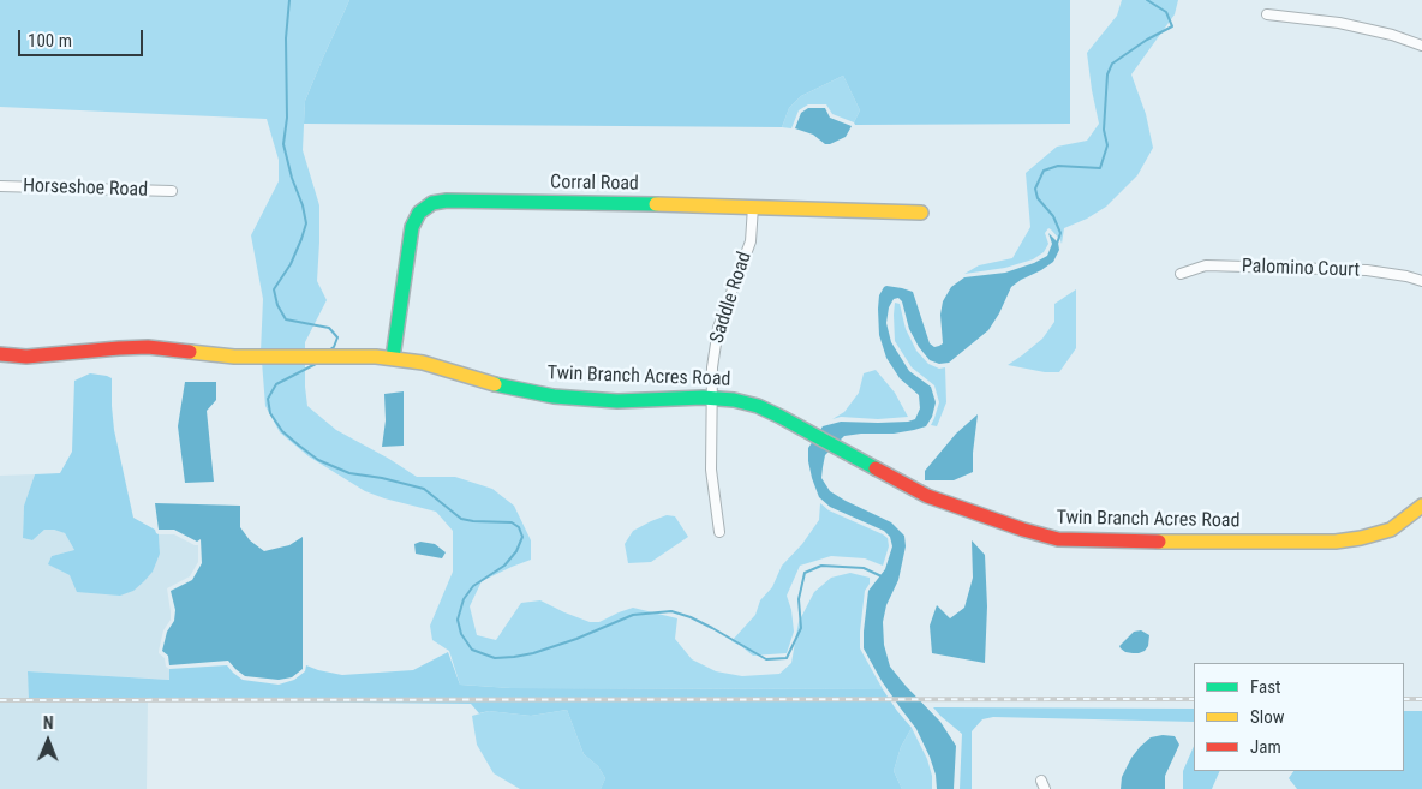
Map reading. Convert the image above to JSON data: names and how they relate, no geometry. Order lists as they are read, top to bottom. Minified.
{"streets":{"street":["Corral Road","Horseshoe Road","Palomino Court","Saddle Road","Twin Branch Acres Road"]},"crossings":[["Corral Road","Saddle Road"],["Corral Road","Twin Branch Acres Road"],["Saddle Road","Twin Branch Acres Road"]],"legend":["Fast","Slow","Jam"],"scale_bar":"100 m","north":"top"}
